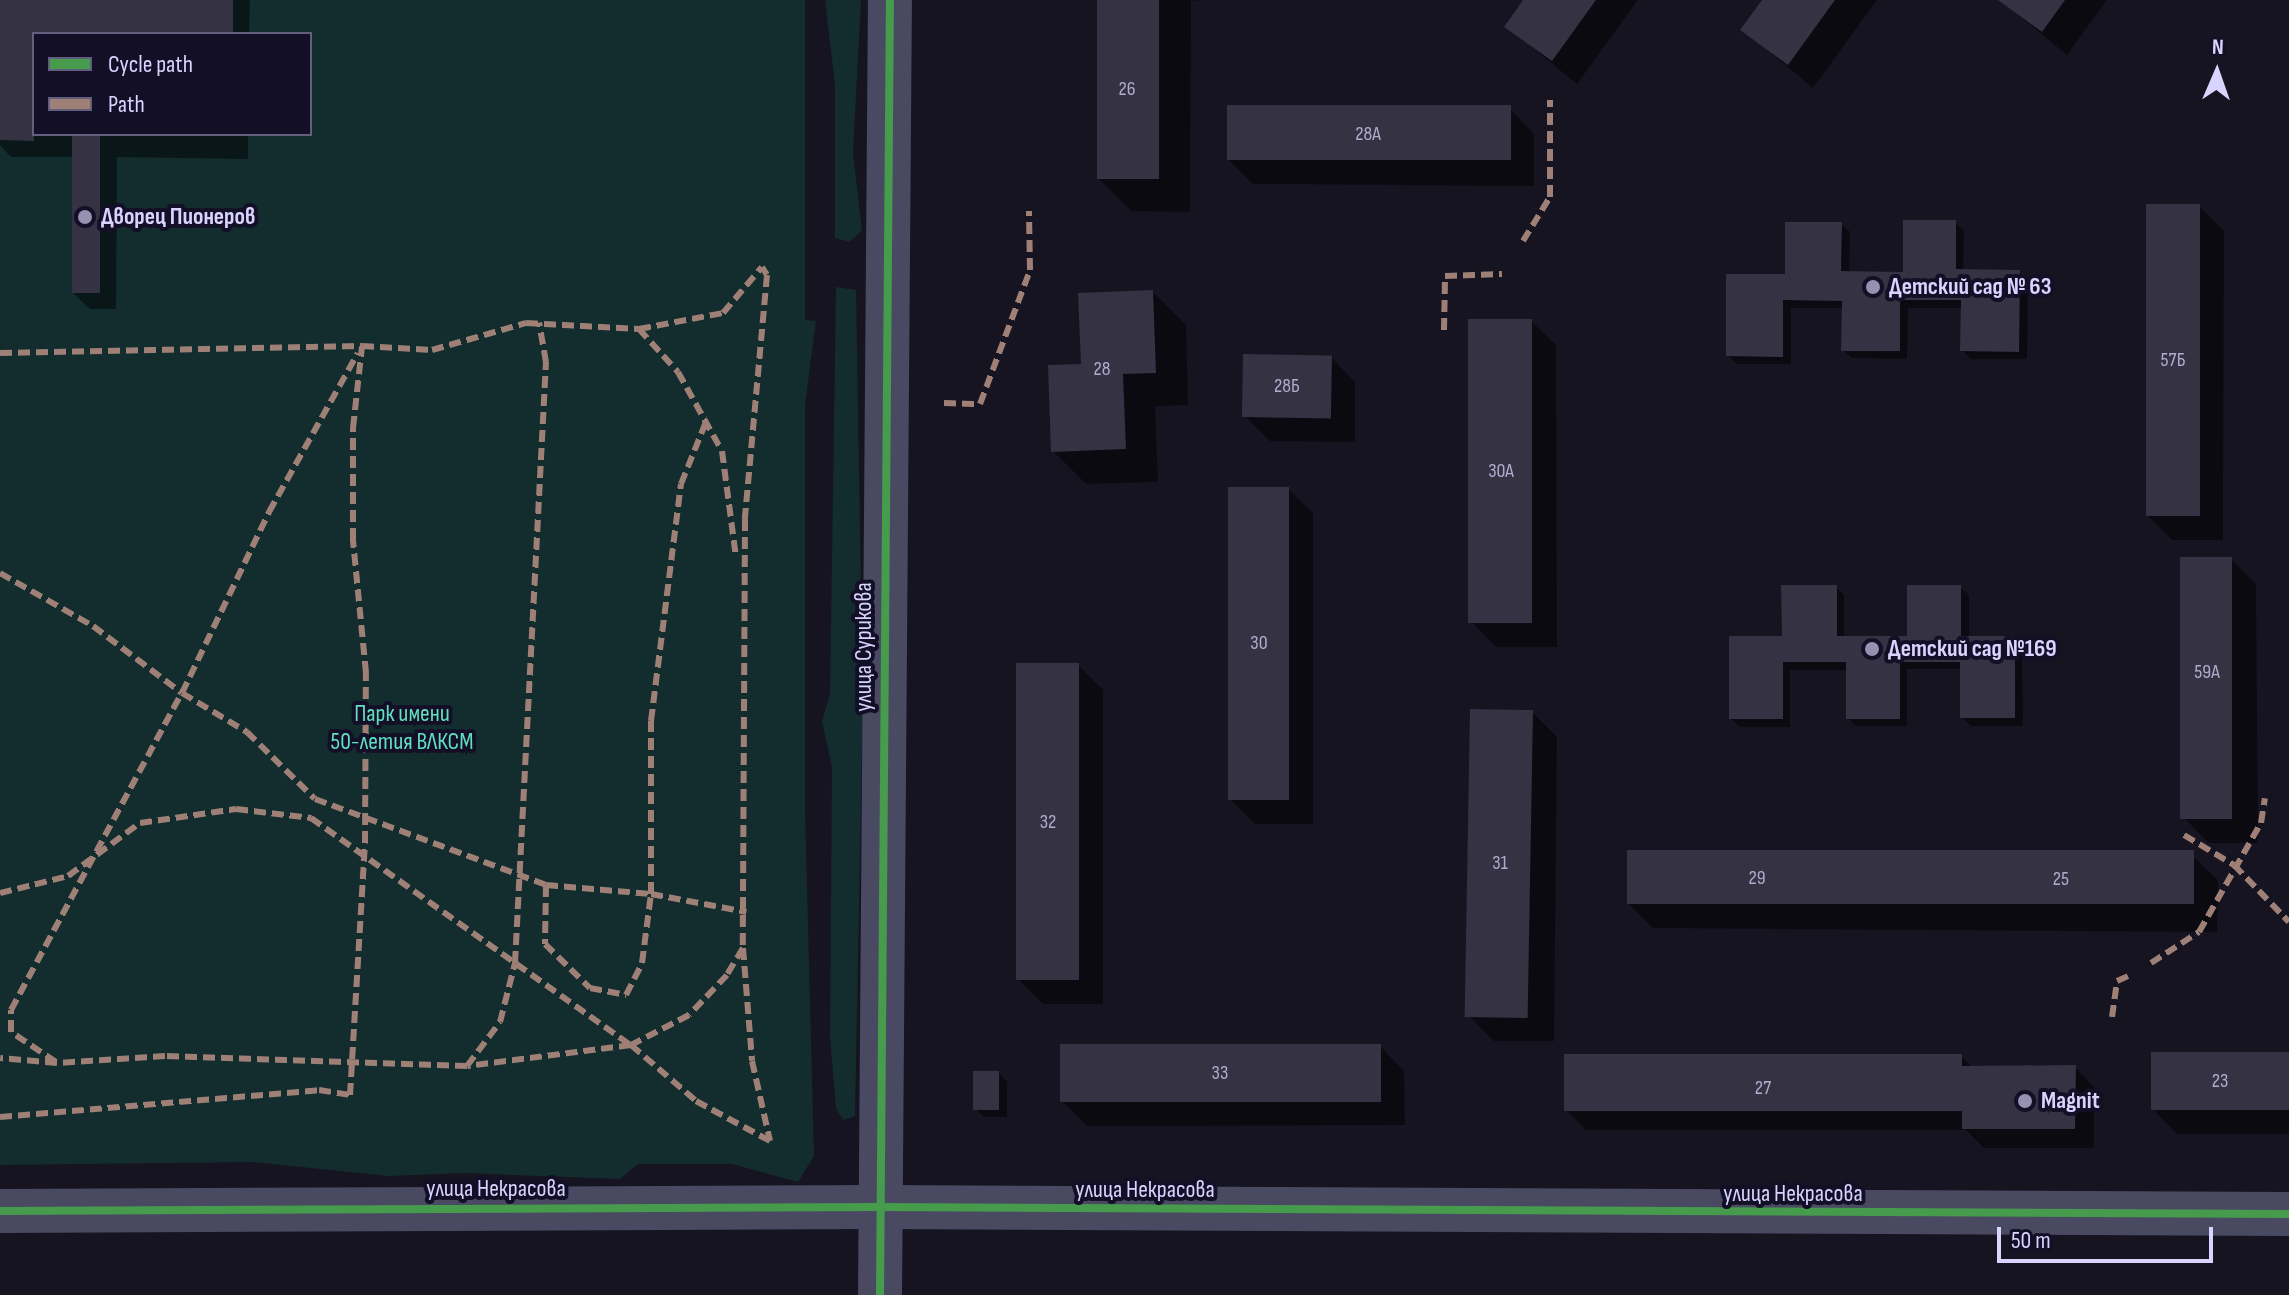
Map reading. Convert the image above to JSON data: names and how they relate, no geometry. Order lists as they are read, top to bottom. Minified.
{"streets":{"street":["улица Сурикова","улица Некрасова"]},"crossings":[["улица Сурикова","улица Некрасова"]],"parks":["Парк имени 50-летия ВЛКСМ"],"places":["Дворец Пионеров","Детский сад № 63","Детский сад №169","Magnit"],"house_numbers":["26","28А","57Б","28","28Б","30А","30","59А","32","31","29","25","33","23","27"],"legend":["Cycle path","Path"],"scale_bar":"50 m","north":"top"}
